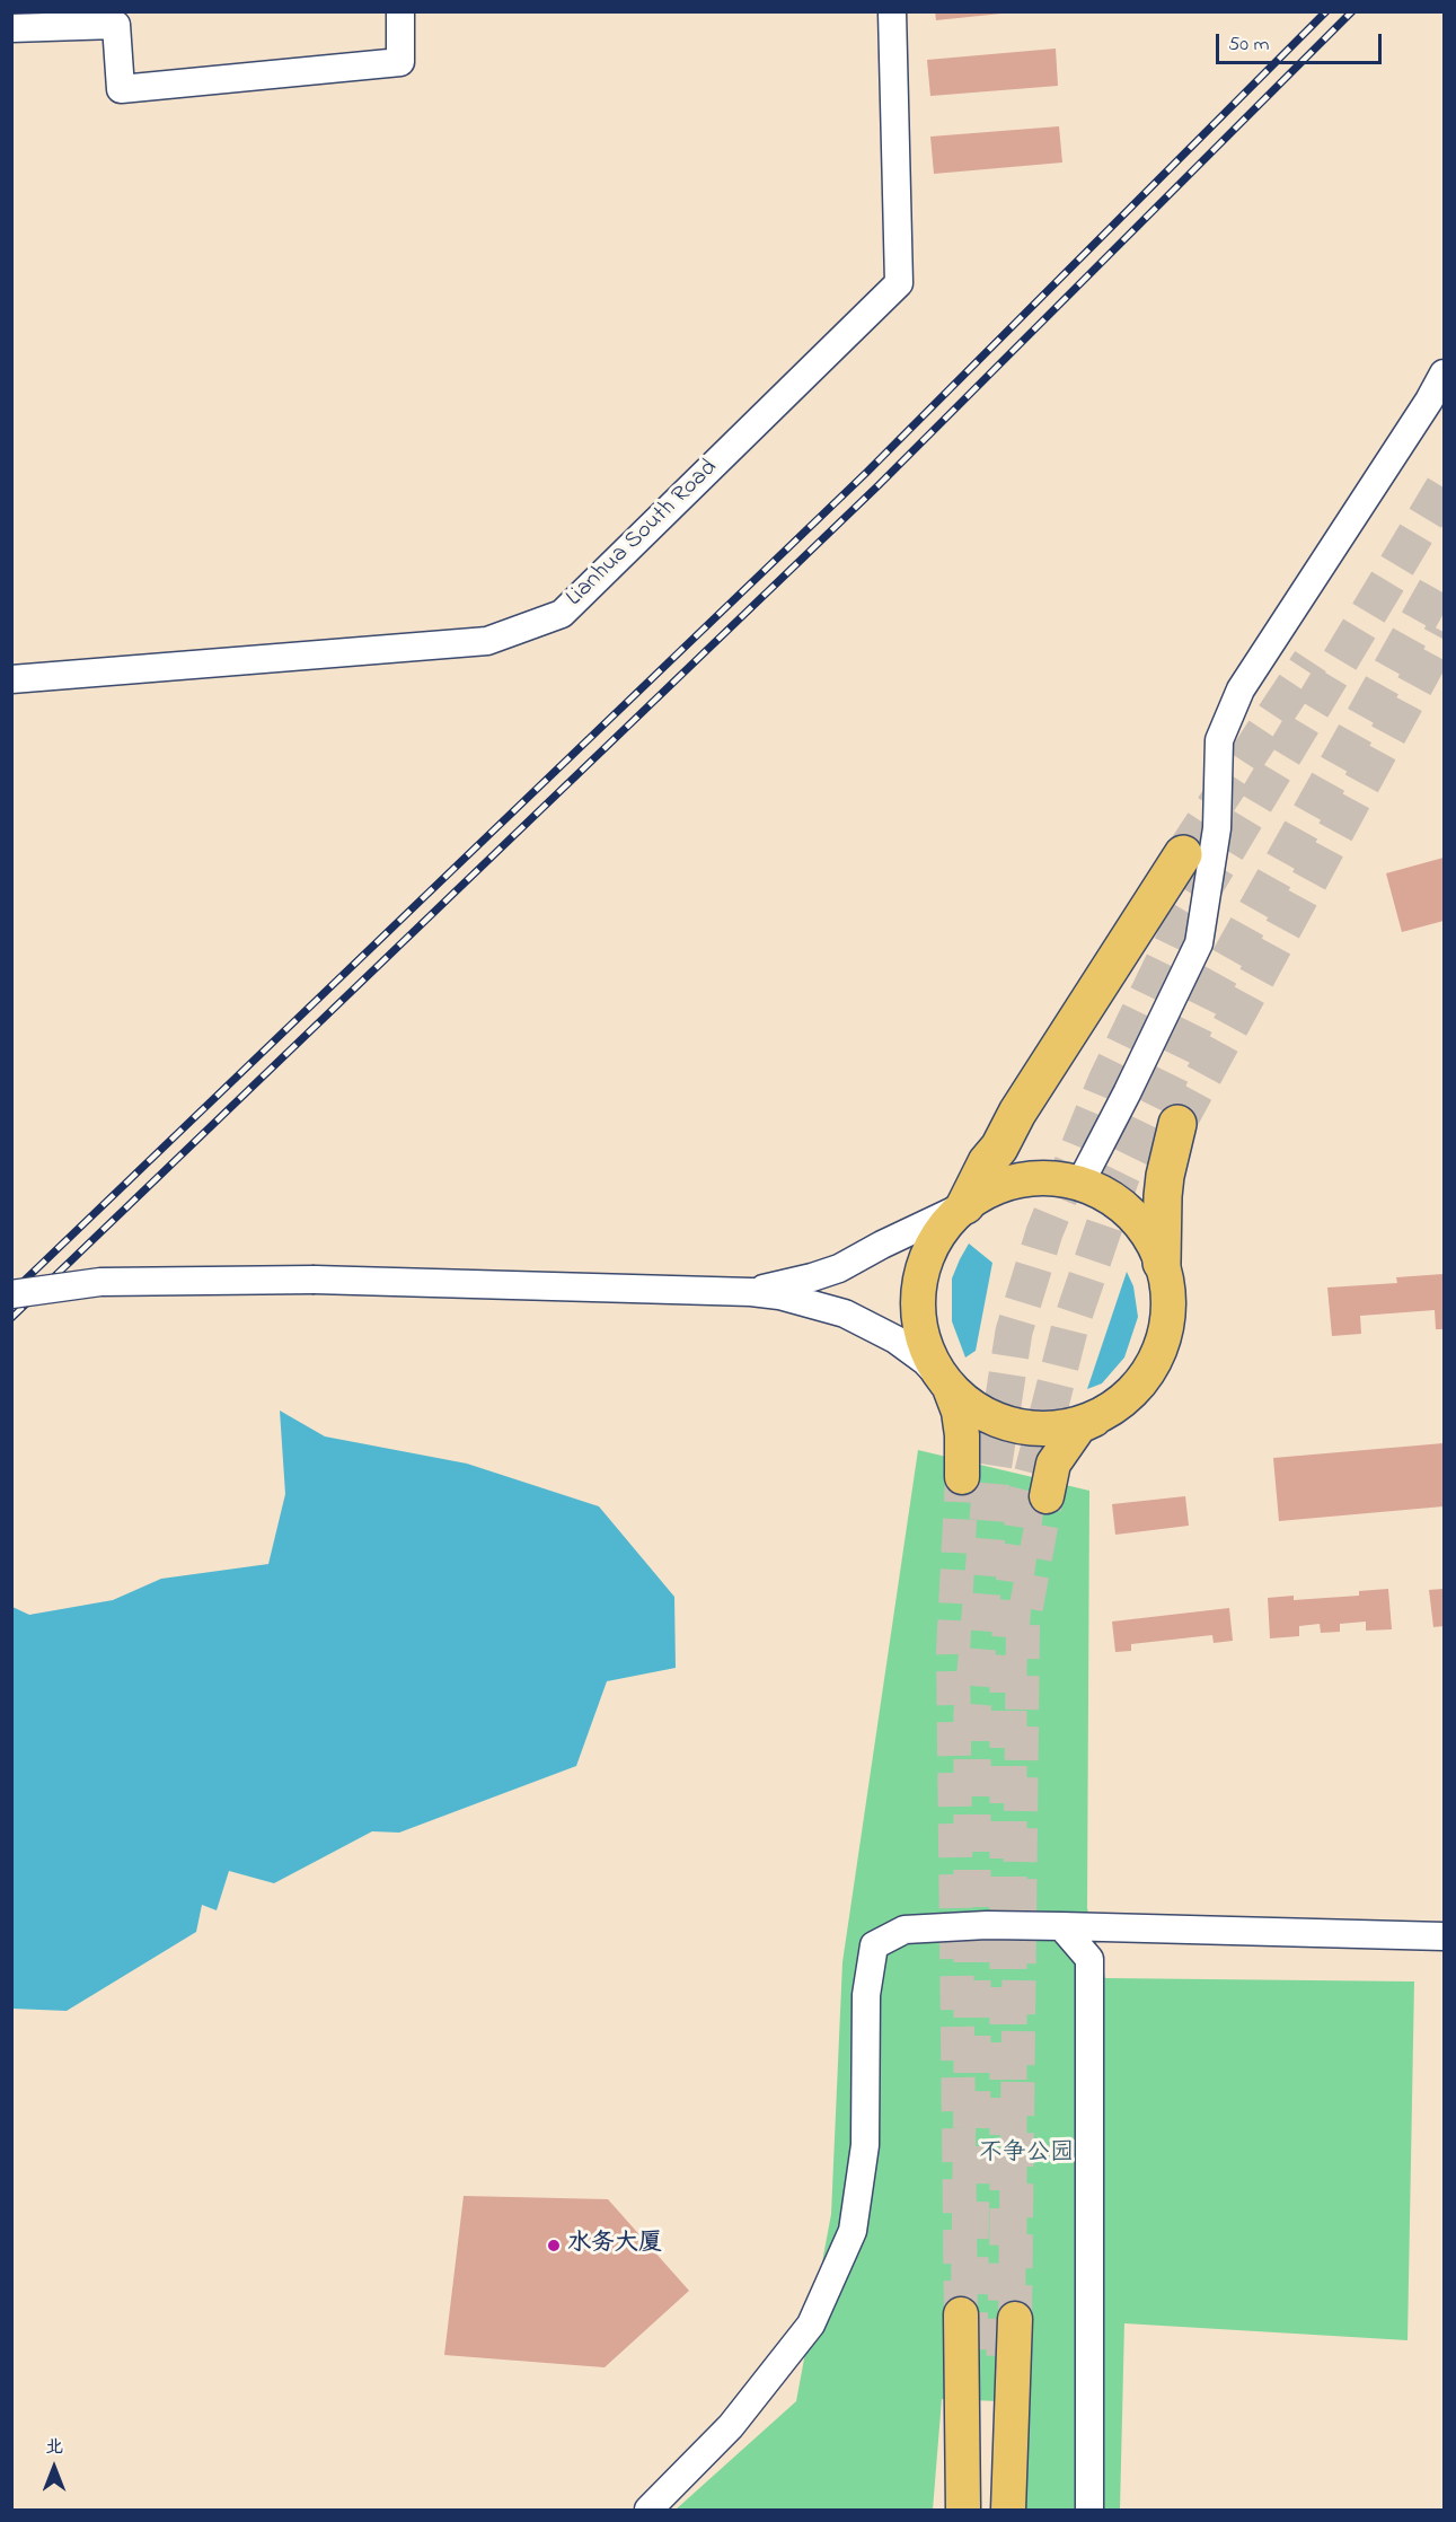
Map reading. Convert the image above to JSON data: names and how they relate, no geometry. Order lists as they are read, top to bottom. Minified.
{"streets":{"street":["Lianhua South Road"]},"parks":["不争公园"],"places":["水务大厦"],"scale_bar":"50 m","north":"top"}
